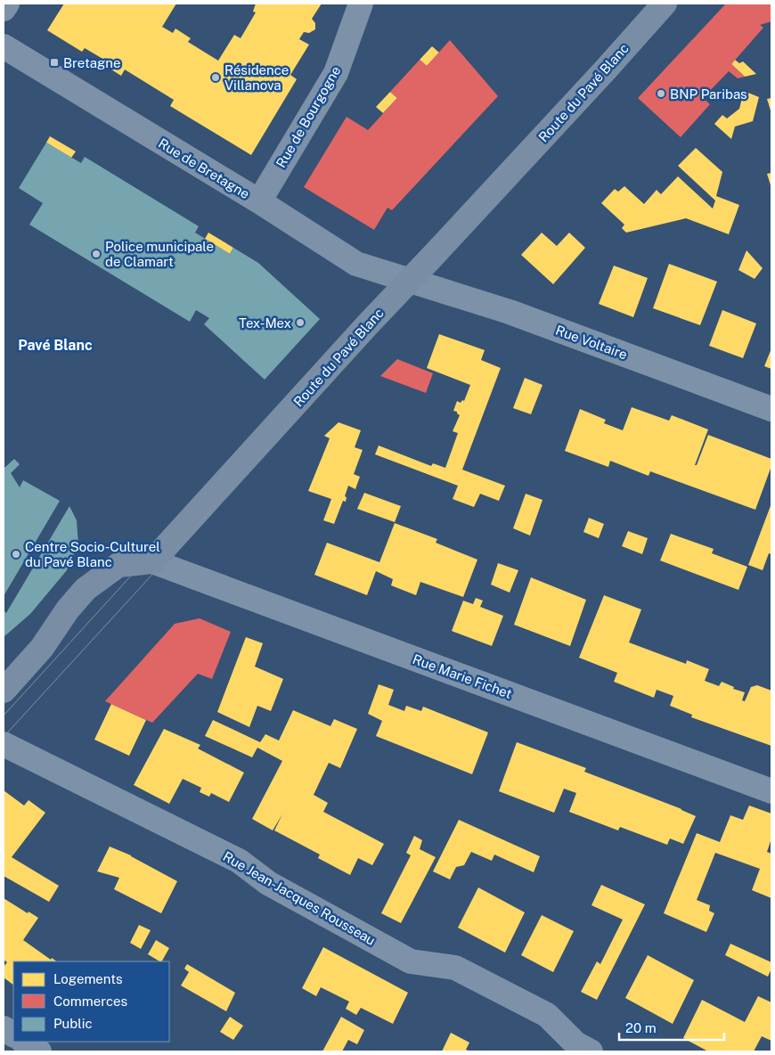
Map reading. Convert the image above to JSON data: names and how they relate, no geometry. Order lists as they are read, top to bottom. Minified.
{"streets":{"main road":["Route du Pavé Blanc"],"street":["Rue de Bourgogne","Rue de Bretagne","Rue Voltaire","Rue Marie Fichet","Rue Jean-Jacques Rousseau"]},"crossings":[["Route du Pavé Blanc","Rue de Bretagne"],["Route du Pavé Blanc","Rue Voltaire"],["Route du Pavé Blanc","Rue Marie Fichet"],["Rue de Bourgogne","Rue de Bretagne"],["Rue de Bretagne","Rue Voltaire"]],"districts":["Pavé Blanc"],"places":{"transit":["Bretagne"],"other":["Résidence Villanova","BNP Paribas","Police municipale de Clamart","Tex-Mex","Centre Socio-Culturel du Pavé Blanc"]},"legend":["Logements","Commerces","Public"],"scale_bar":"20 m"}
